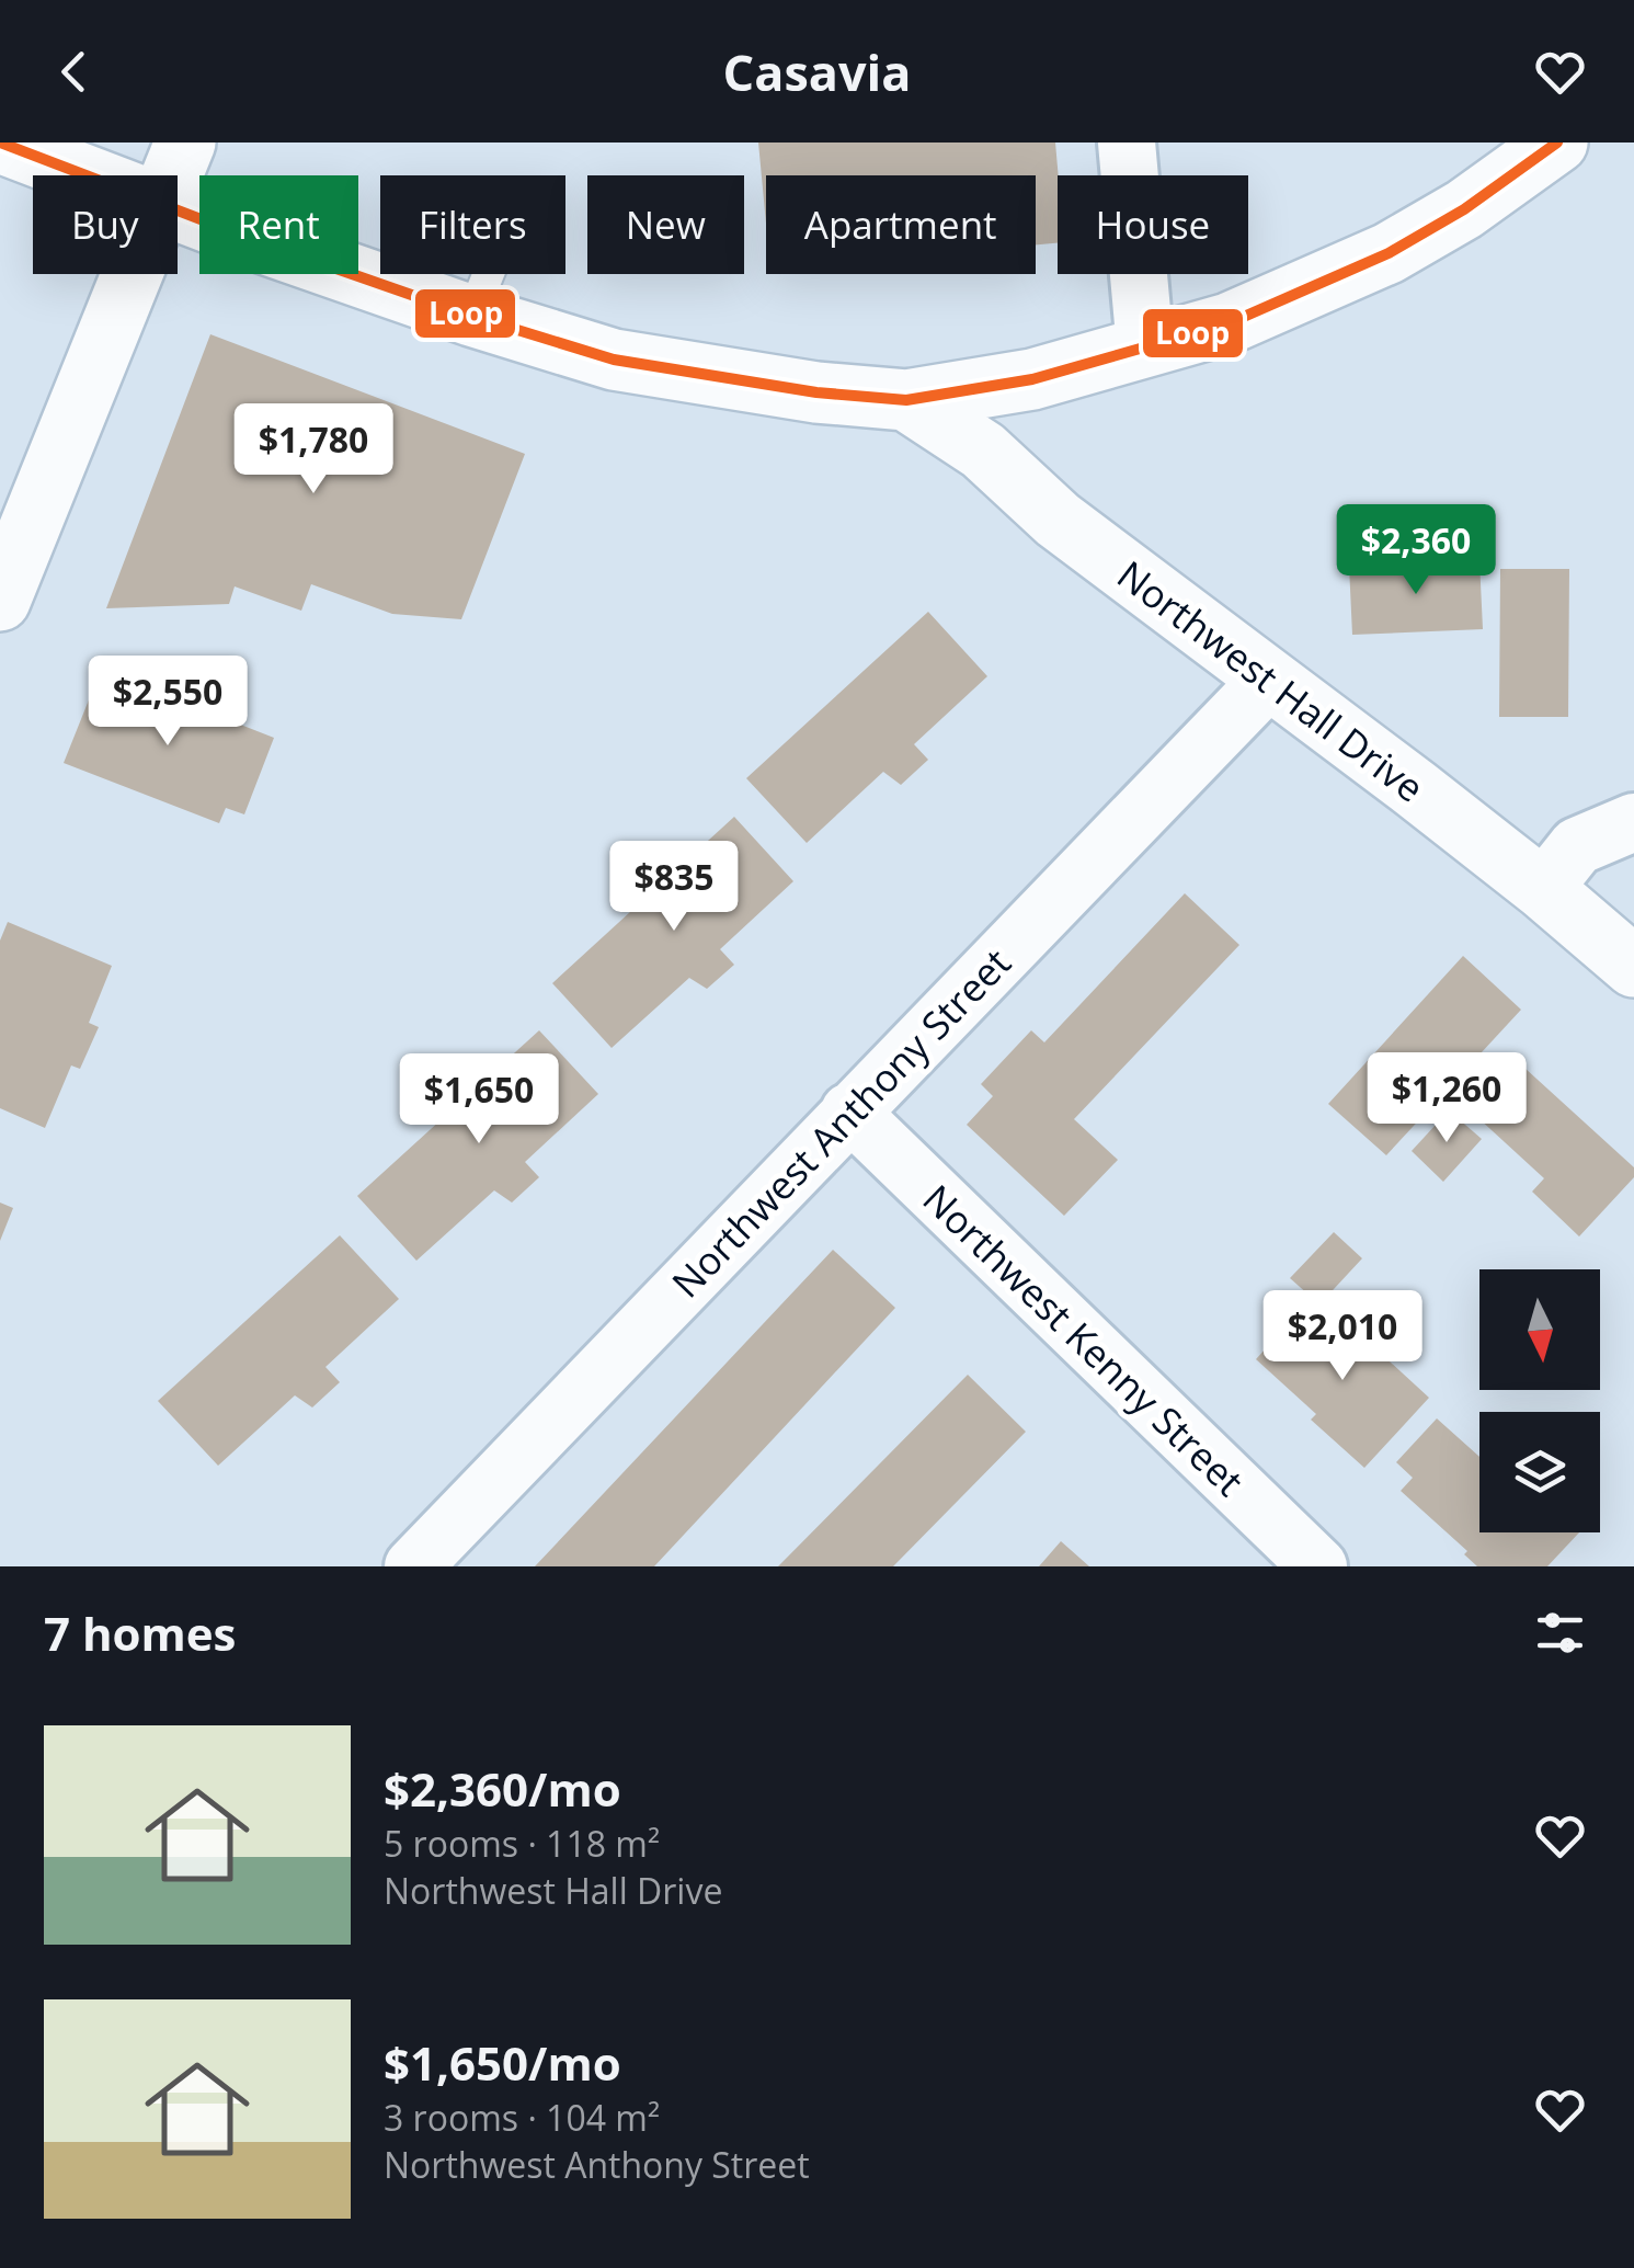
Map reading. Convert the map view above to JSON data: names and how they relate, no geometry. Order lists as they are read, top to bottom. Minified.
{"streets":{"street":["Northwest Hall Drive","Northwest Anthony Street","Northwest Kenny Street"]},"crossings":[["Northwest Hall Drive","Northwest Anthony Street"],["Northwest Anthony Street","Northwest Kenny Street"]],"lines":["transit line Loop"],"north":"bottom","page":{"header":"Casavia","chip":["Buy","Rent","Filters","New","Apartment","House"],"price":["$1,780","$2,360","$2,550","$835","$1,260","$1,650","$2,010"],"heading":"7 homes","list":[{"name":"$2,360/mo","note":"5 rooms · 118 m² · Northwest Hall Drive"},{"name":"$1,650/mo","note":"3 rooms · 104 m² · Northwest Anthony Street"}]}}
